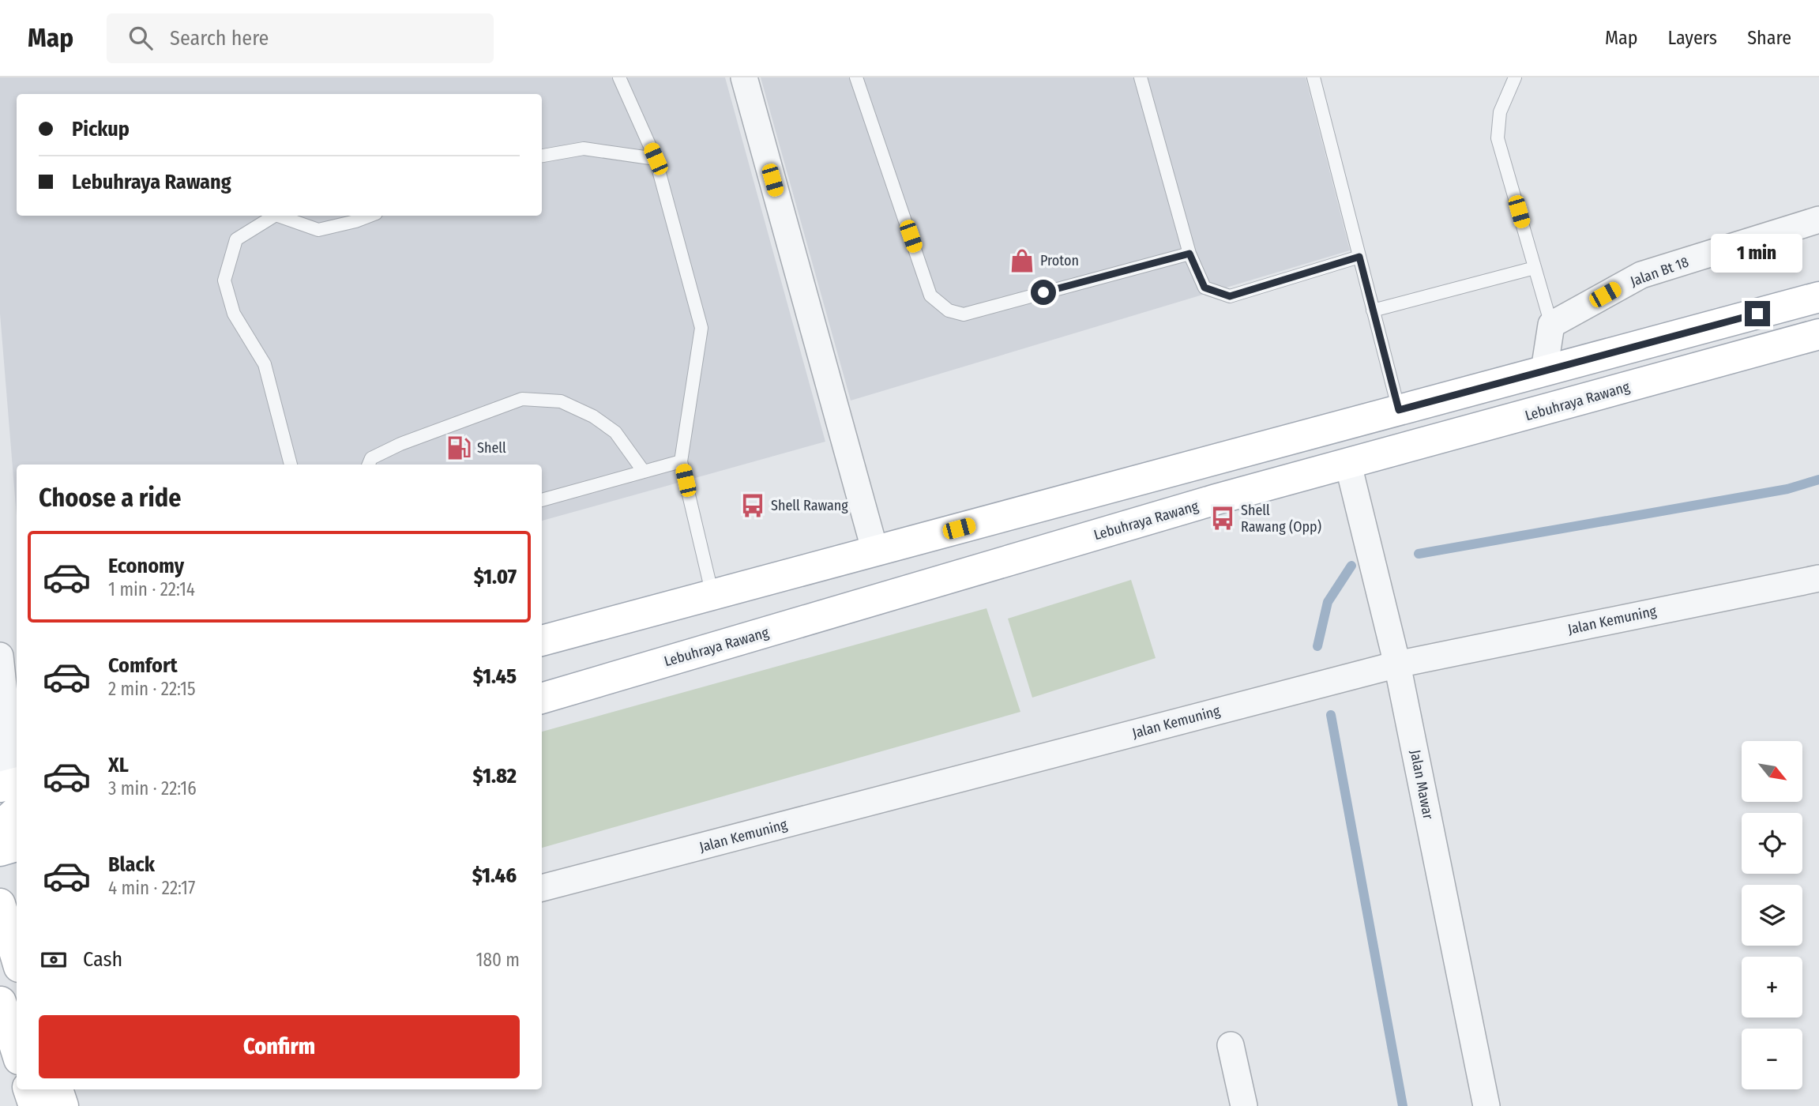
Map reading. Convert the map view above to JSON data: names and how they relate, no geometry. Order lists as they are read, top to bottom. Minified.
{"streets":{"main road":["Lebuhraya Rawang"],"street":["Jalan Bt 18","Jalan Kemuning","Jalan Mawar"]},"crossings":[["Lebuhraya Rawang","Jalan Mawar"],["Jalan Kemuning","Jalan Mawar"]],"places":{"shop":["Proton"],"fuel station":["Shell"],"bus stop":["Shell Rawang","Shell Rawang (Opp)"]},"north":"bottom right","page":{"header":"Map","search":"Search here","nav":["Map","Layers","Share"],"banner":["Pickup","Lebuhraya Rawang"],"bubble":"1 min","heading":"Choose a ride","list":[{"name":"Economy","note":"1 min · 22:14","value":"$1.07"},{"name":"Comfort","note":"2 min · 22:15","value":"$1.45"},{"name":"XL","note":"3 min · 22:16","value":"$1.82"},{"name":"Black","note":"4 min · 22:17","value":"$1.46"}],"map_buttons":["+","−"],"pay":["Cash","180 m"],"buttons":"Confirm"}}
